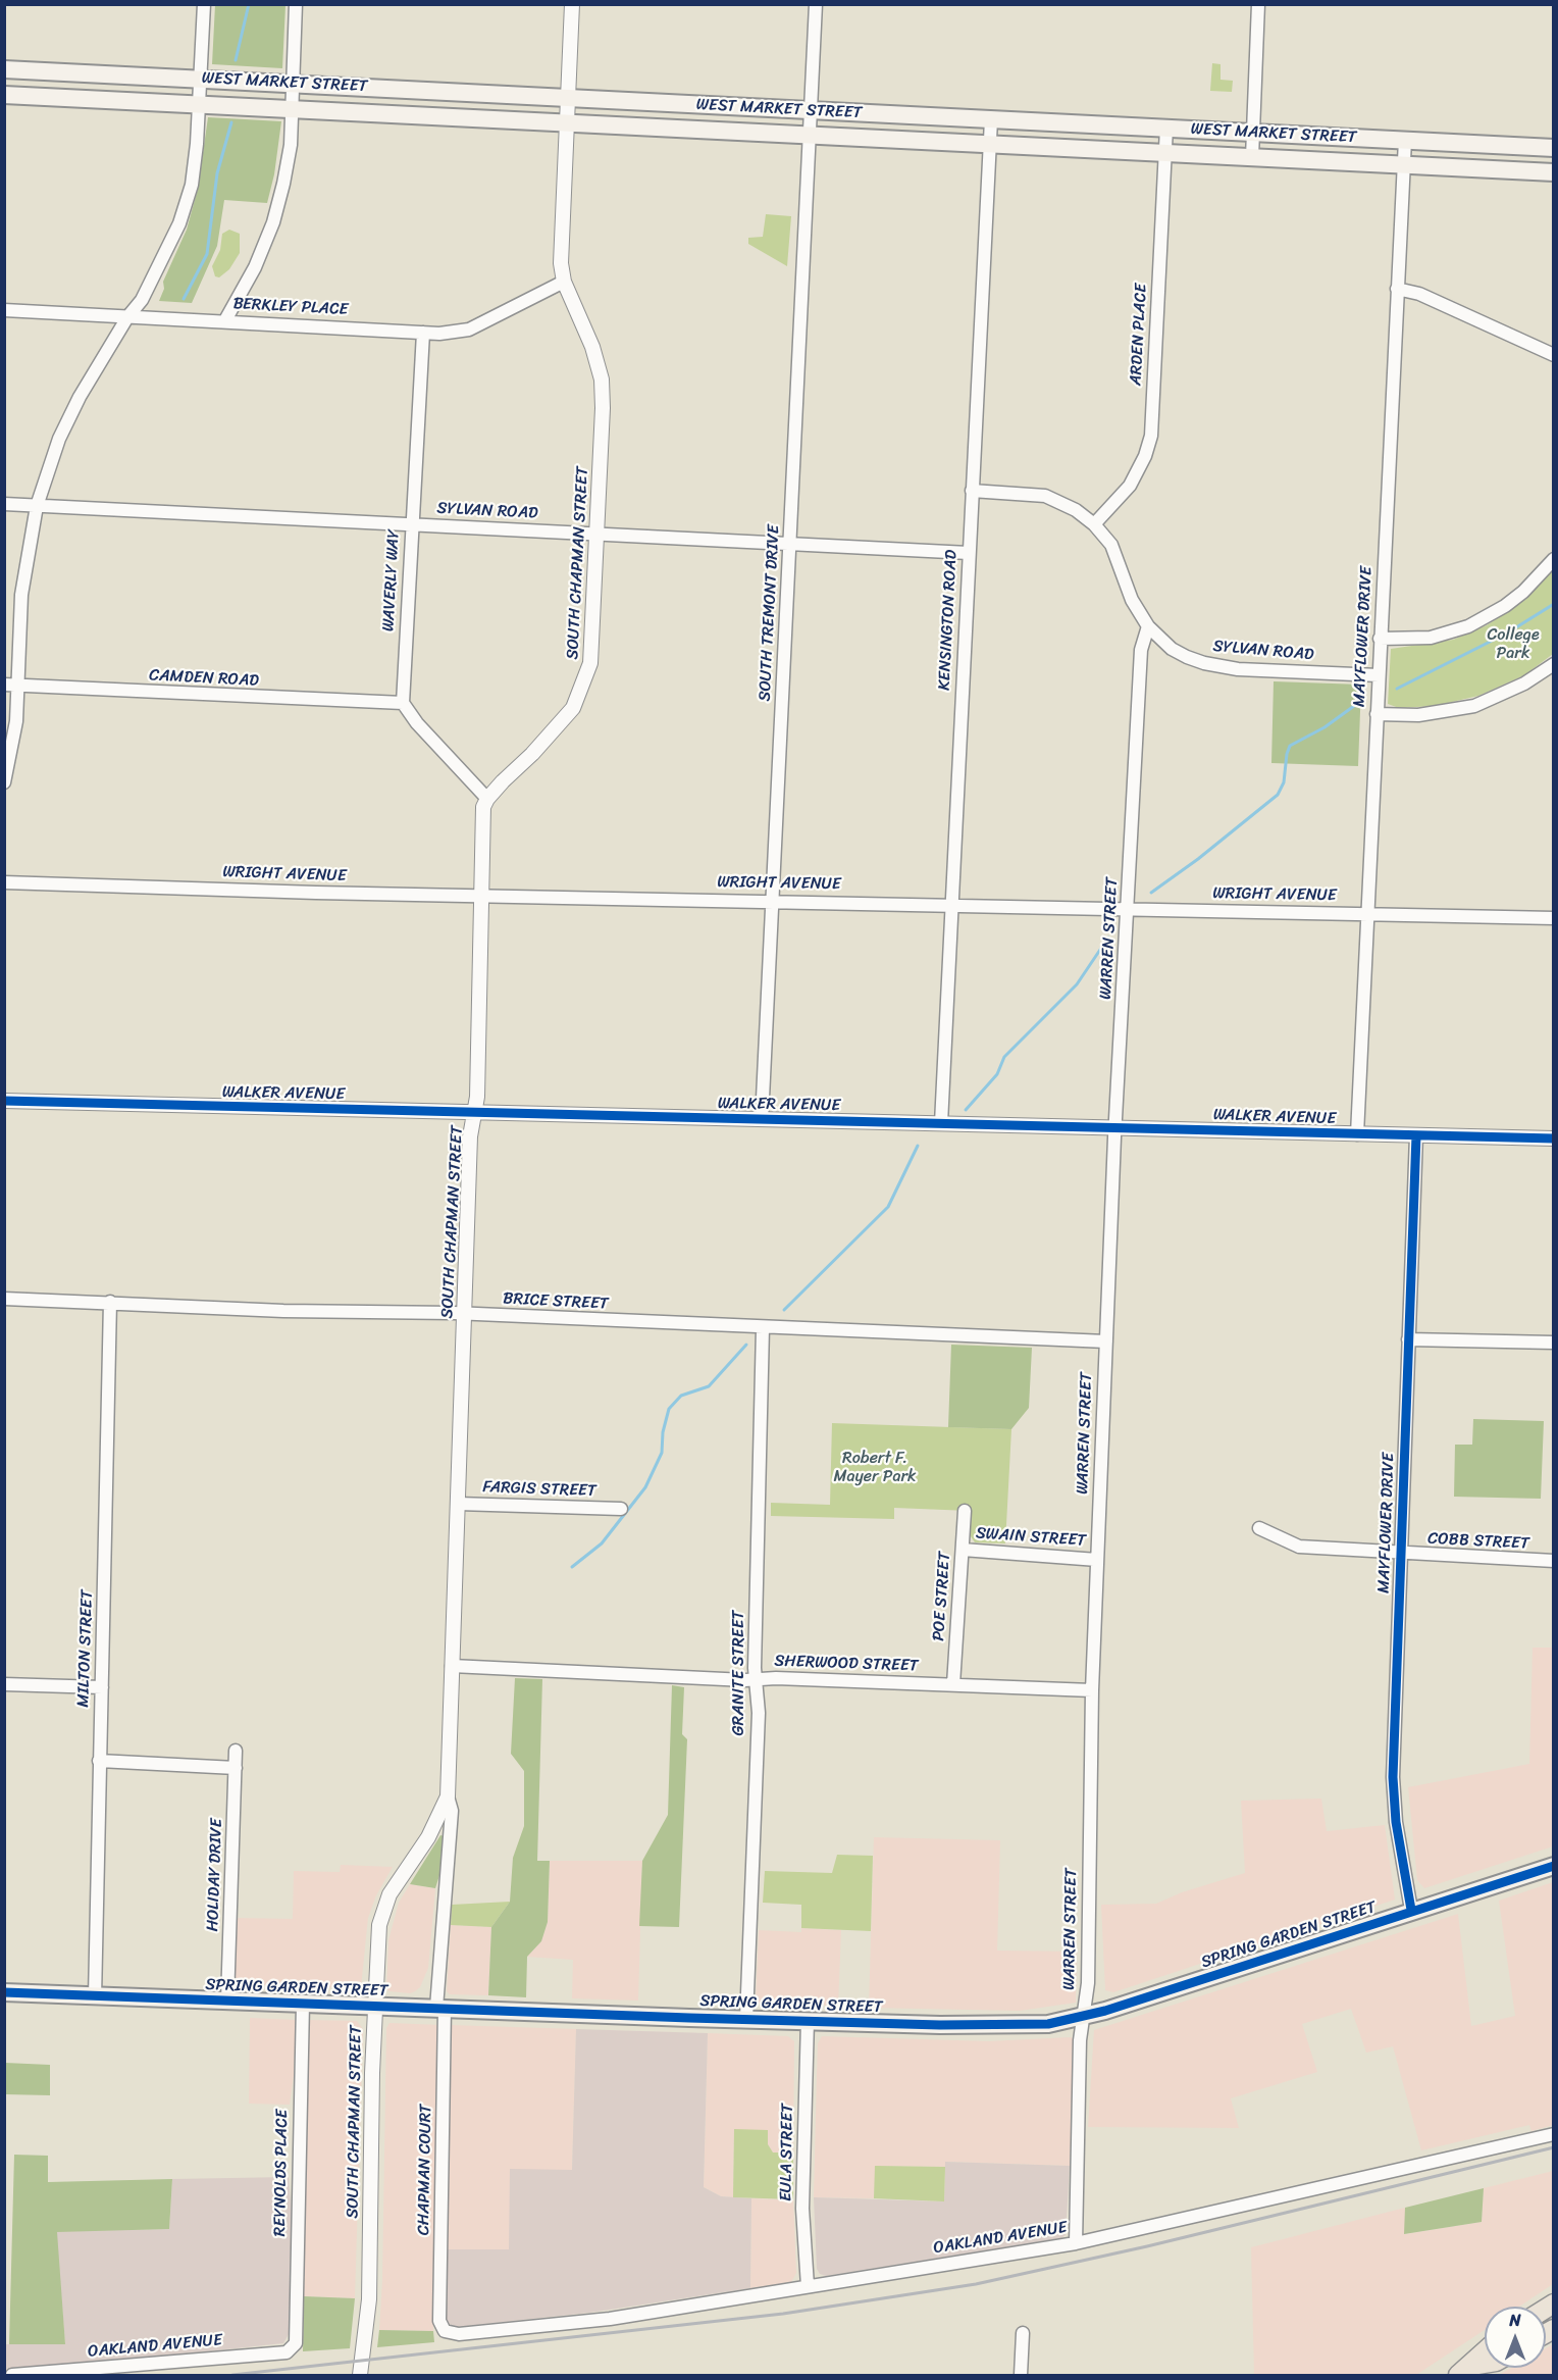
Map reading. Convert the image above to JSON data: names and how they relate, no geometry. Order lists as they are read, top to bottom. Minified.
{"streets":{"main road":["WEST MARKET STREET","SPRING GARDEN STREET"],"street":["BERKLEY PLACE","ARDEN PLACE","SYLVAN ROAD","SOUTH CHAPMAN STREET","WAVERLY WAY","SOUTH TREMONT DRIVE","KENSINGTON ROAD","MAYFLOWER DRIVE","CAMDEN ROAD","WRIGHT AVENUE","WARREN STREET","WALKER AVENUE","BRICE STREET","FARGIS STREET","SWAIN STREET","COBB STREET","POE STREET","MILTON STREET","SHERWOOD STREET","GRANITE STREET","HOLIDAY DRIVE","EULA STREET","CHAPMAN COURT","REYNOLDS PLACE","OAKLAND AVENUE"]},"crossings":[["WEST MARKET STREET","ARDEN PLACE"],["WEST MARKET STREET","SOUTH CHAPMAN STREET"],["WEST MARKET STREET","SOUTH TREMONT DRIVE"],["WEST MARKET STREET","KENSINGTON ROAD"],["WEST MARKET STREET","MAYFLOWER DRIVE"],["BERKLEY PLACE","SOUTH CHAPMAN STREET"],["BERKLEY PLACE","WAVERLY WAY"],["ARDEN PLACE","SYLVAN ROAD"],["SYLVAN ROAD","SOUTH CHAPMAN STREET"],["SYLVAN ROAD","WAVERLY WAY"],["SYLVAN ROAD","SOUTH TREMONT DRIVE"],["SYLVAN ROAD","KENSINGTON ROAD"],["SYLVAN ROAD","MAYFLOWER DRIVE"],["SYLVAN ROAD","WARREN STREET"],["SOUTH CHAPMAN STREET","WRIGHT AVENUE"],["SOUTH CHAPMAN STREET","WALKER AVENUE"],["SOUTH CHAPMAN STREET","BRICE STREET"],["SOUTH CHAPMAN STREET","FARGIS STREET"],["SOUTH CHAPMAN STREET","SHERWOOD STREET"],["SOUTH CHAPMAN STREET","SPRING GARDEN STREET"],["SOUTH CHAPMAN STREET","CHAPMAN COURT"],["WAVERLY WAY","CAMDEN ROAD"],["SOUTH TREMONT DRIVE","WRIGHT AVENUE"],["SOUTH TREMONT DRIVE","WALKER AVENUE"],["KENSINGTON ROAD","WRIGHT AVENUE"],["KENSINGTON ROAD","WALKER AVENUE"],["MAYFLOWER DRIVE","WRIGHT AVENUE"],["MAYFLOWER DRIVE","WALKER AVENUE"],["MAYFLOWER DRIVE","COBB STREET"],["MAYFLOWER DRIVE","SPRING GARDEN STREET"],["WRIGHT AVENUE","WARREN STREET"],["WARREN STREET","WALKER AVENUE"],["WARREN STREET","BRICE STREET"],["WARREN STREET","SWAIN STREET"],["WARREN STREET","SHERWOOD STREET"],["WARREN STREET","SPRING GARDEN STREET"],["WARREN STREET","OAKLAND AVENUE"],["BRICE STREET","MILTON STREET"],["BRICE STREET","GRANITE STREET"],["SWAIN STREET","POE STREET"],["POE STREET","SHERWOOD STREET"],["MILTON STREET","SPRING GARDEN STREET"],["SHERWOOD STREET","GRANITE STREET"],["GRANITE STREET","SPRING GARDEN STREET"],["HOLIDAY DRIVE","SPRING GARDEN STREET"],["SPRING GARDEN STREET","EULA STREET"],["SPRING GARDEN STREET","CHAPMAN COURT"],["SPRING GARDEN STREET","REYNOLDS PLACE"],["EULA STREET","OAKLAND AVENUE"],["CHAPMAN COURT","OAKLAND AVENUE"],["REYNOLDS PLACE","OAKLAND AVENUE"]],"parks":["College Park","Robert F. Mayer Park"],"north":"top"}
